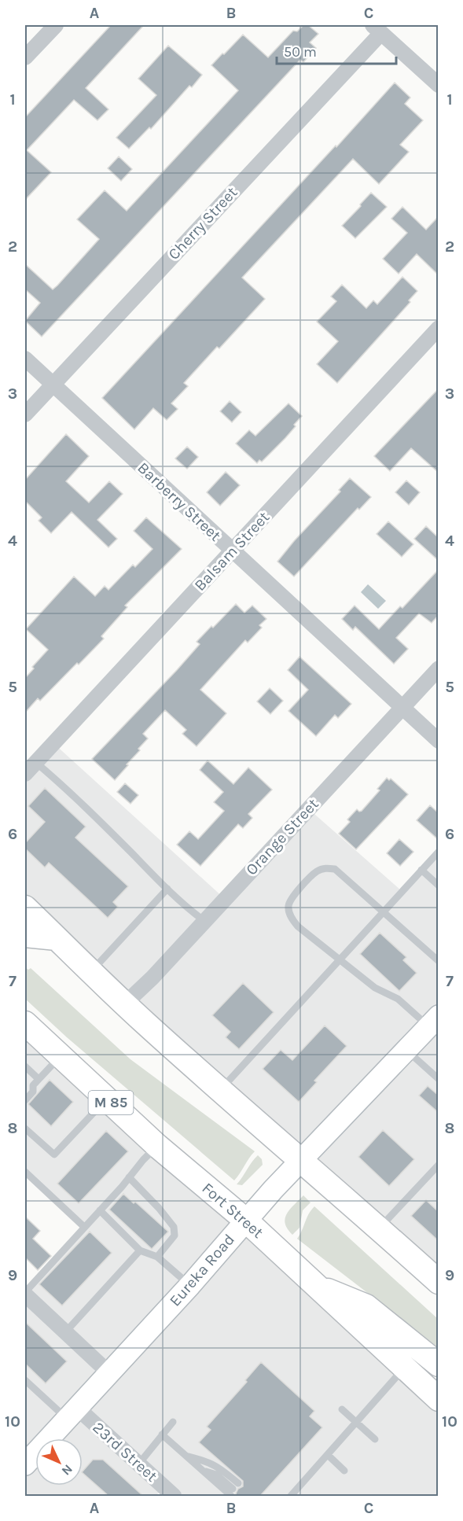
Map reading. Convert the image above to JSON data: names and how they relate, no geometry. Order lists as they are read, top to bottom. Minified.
{"streets":{"main road":["M 85","Fort Street","Eureka Road"],"street":["Cherry Street","Barberry Street","Balsam Street","Orange Street","23rd Street"]},"crossings":[["Cherry Street","Barberry Street"],["Barberry Street","Balsam Street"],["Barberry Street","Orange Street"],["Fort Street","Eureka Road"],["Eureka Road","23rd Street"]],"scale_bar":"50 m","north":"bottom right","grid":{"columns":["A","B","C"],"rows":["1","2","3","4","5","6","7","8","9","10"]}}
